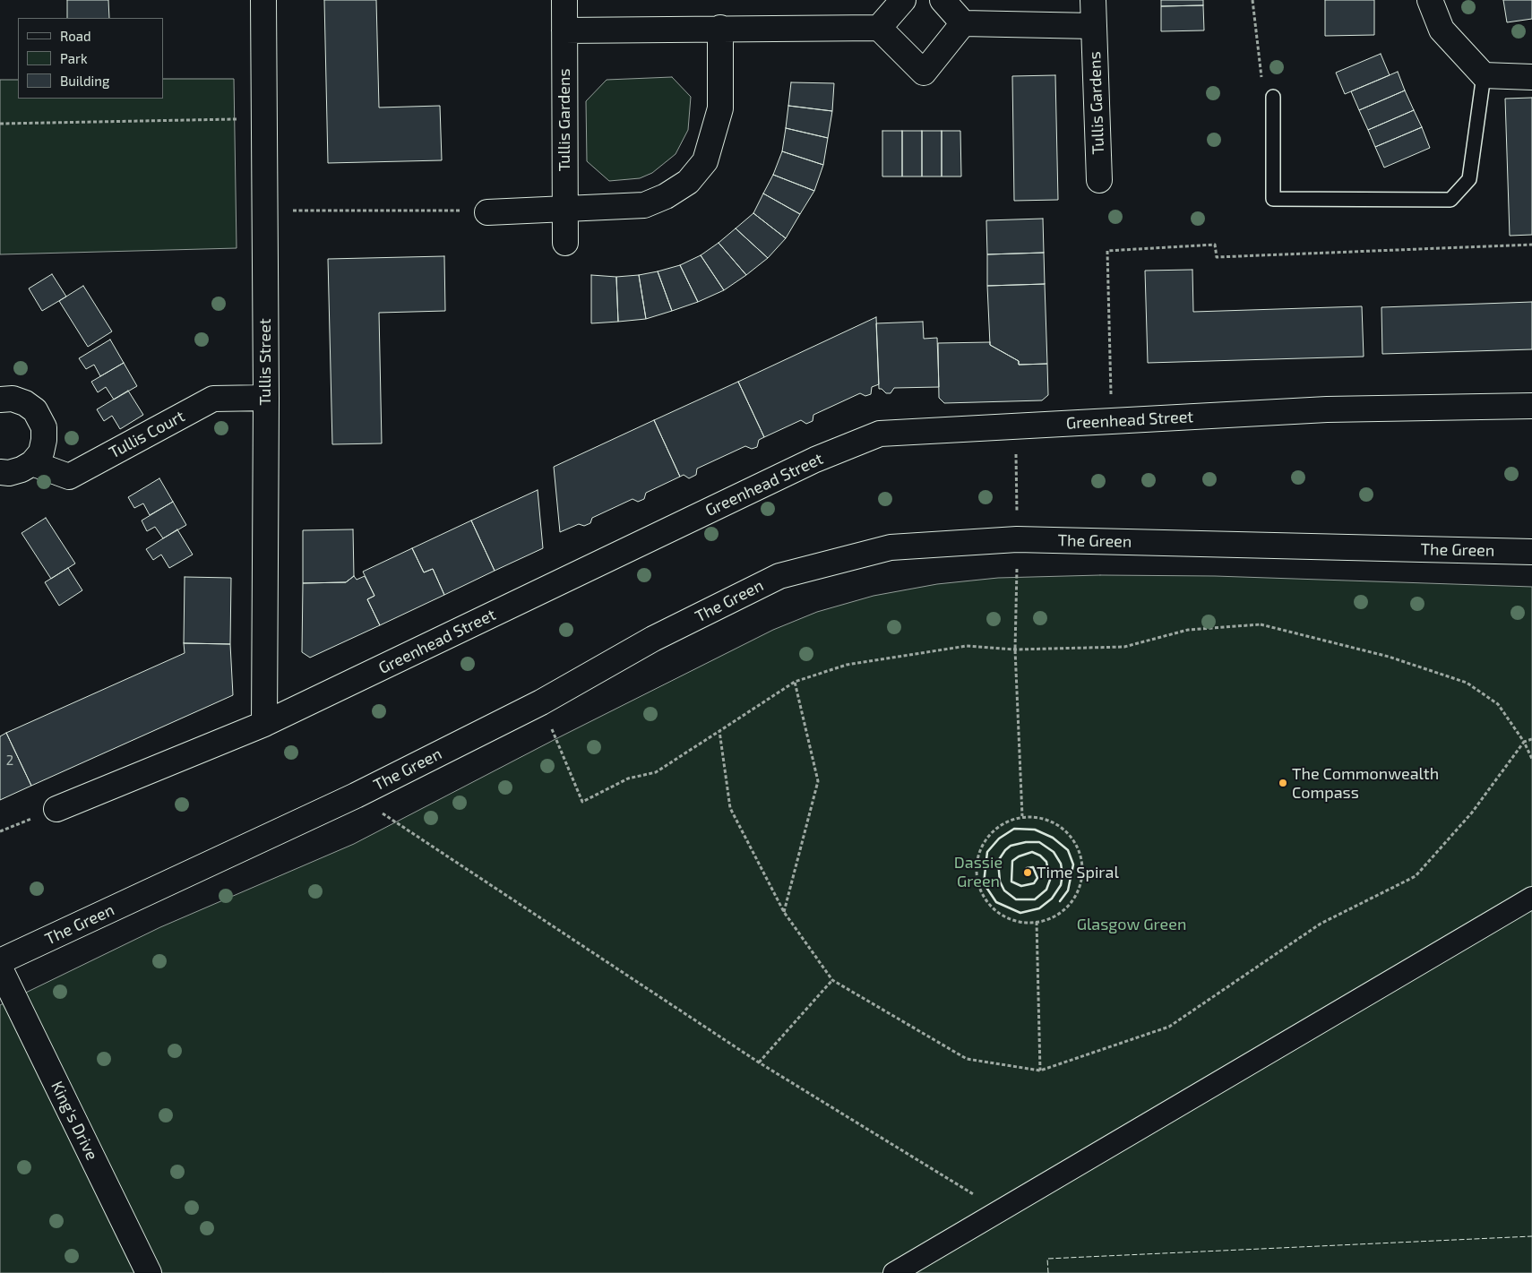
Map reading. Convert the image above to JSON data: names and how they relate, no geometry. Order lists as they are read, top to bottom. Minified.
{"streets":{"street":["Tullis Gardens","Tullis Street","Greenhead Street","Tullis Court","The Green","King's Drive"]},"crossings":[["Tullis Street","Greenhead Street"],["Tullis Street","Tullis Court"]],"parks":["Dassie Green","Glasgow Green"],"places":["The Commonwealth Compass","Time Spiral"],"house_numbers":["2"],"legend":["Road","Park","Building"]}
